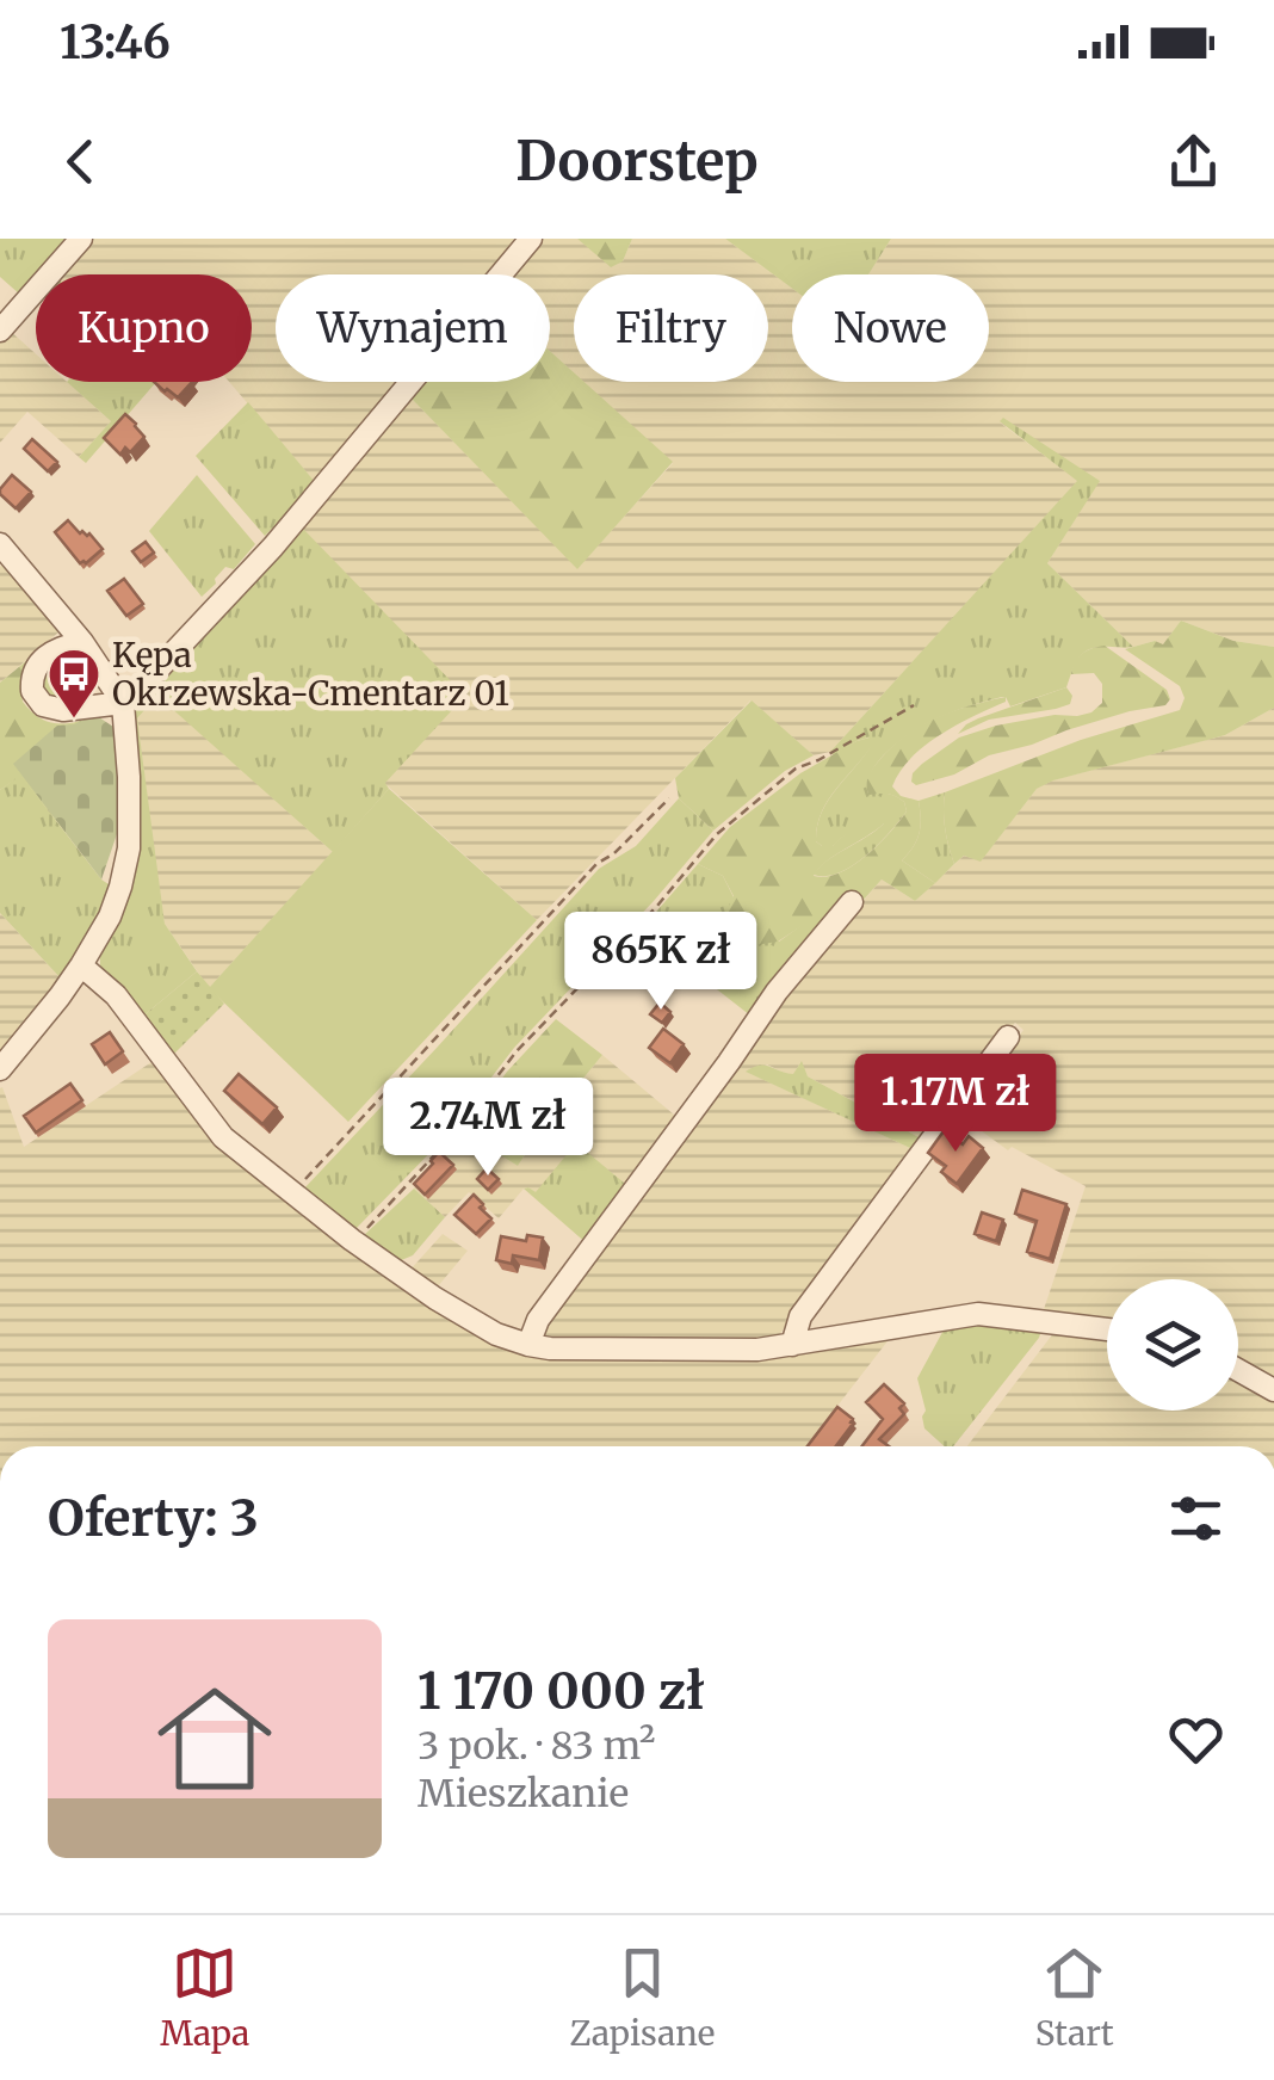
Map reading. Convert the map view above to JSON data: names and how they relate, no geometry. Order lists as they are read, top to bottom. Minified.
{"places":{"bus stop":["Kępa Okrzewska-Cmentarz 01"]},"page":{"status":"13:46","header":"Doorstep","chip":["Kupno","Wynajem","Filtry","Nowe"],"price":["865K zł","1.17M zł","2.74M zł"],"heading":"Oferty: 3","list":[{"name":"1 170 000 zł","note":"3 pok. · 83 m² · Mieszkanie"}],"tabs":["Mapa","Zapisane","Start"]}}
